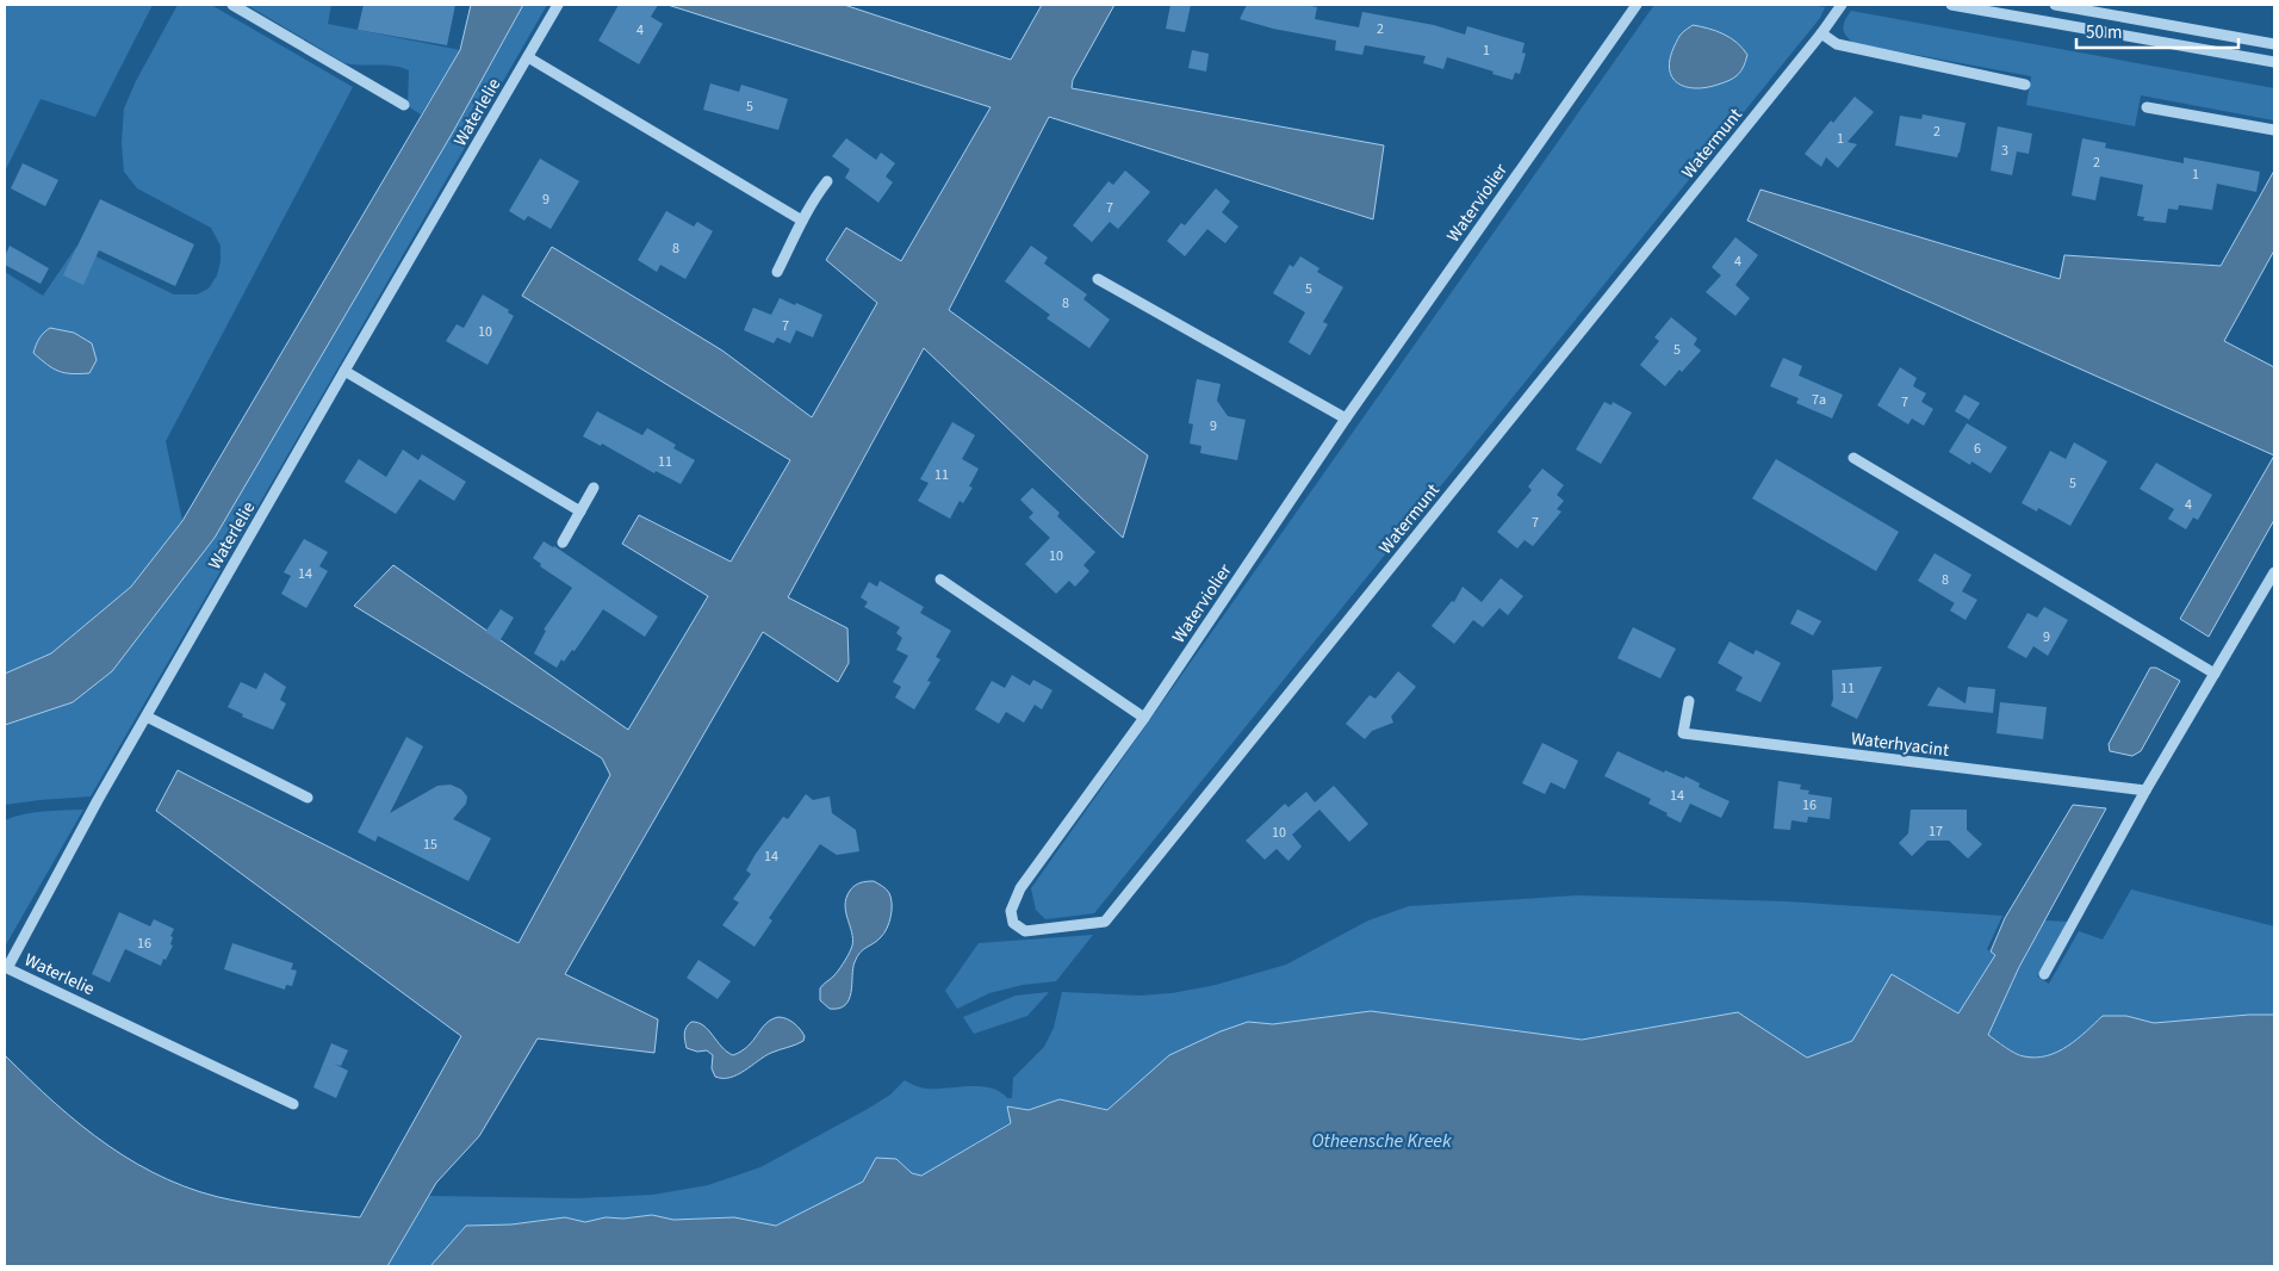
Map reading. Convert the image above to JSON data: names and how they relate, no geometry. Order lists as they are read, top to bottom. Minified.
{"streets":{"street":["Waterlelie","Watermunt","Waterviolier","Waterhyacint"]},"crossings":[["Watermunt","Waterviolier"]],"water":["Otheensche Kreek"],"house_numbers":["2","4","1","5","2","1","3","2","1","9","7","8","4","5","8","7","10","5","7a","7","9","6","11","11","5","4","7","10","14","8","9","11","14","16","17","10","15","14","16"],"scale_bar":"50 m"}
